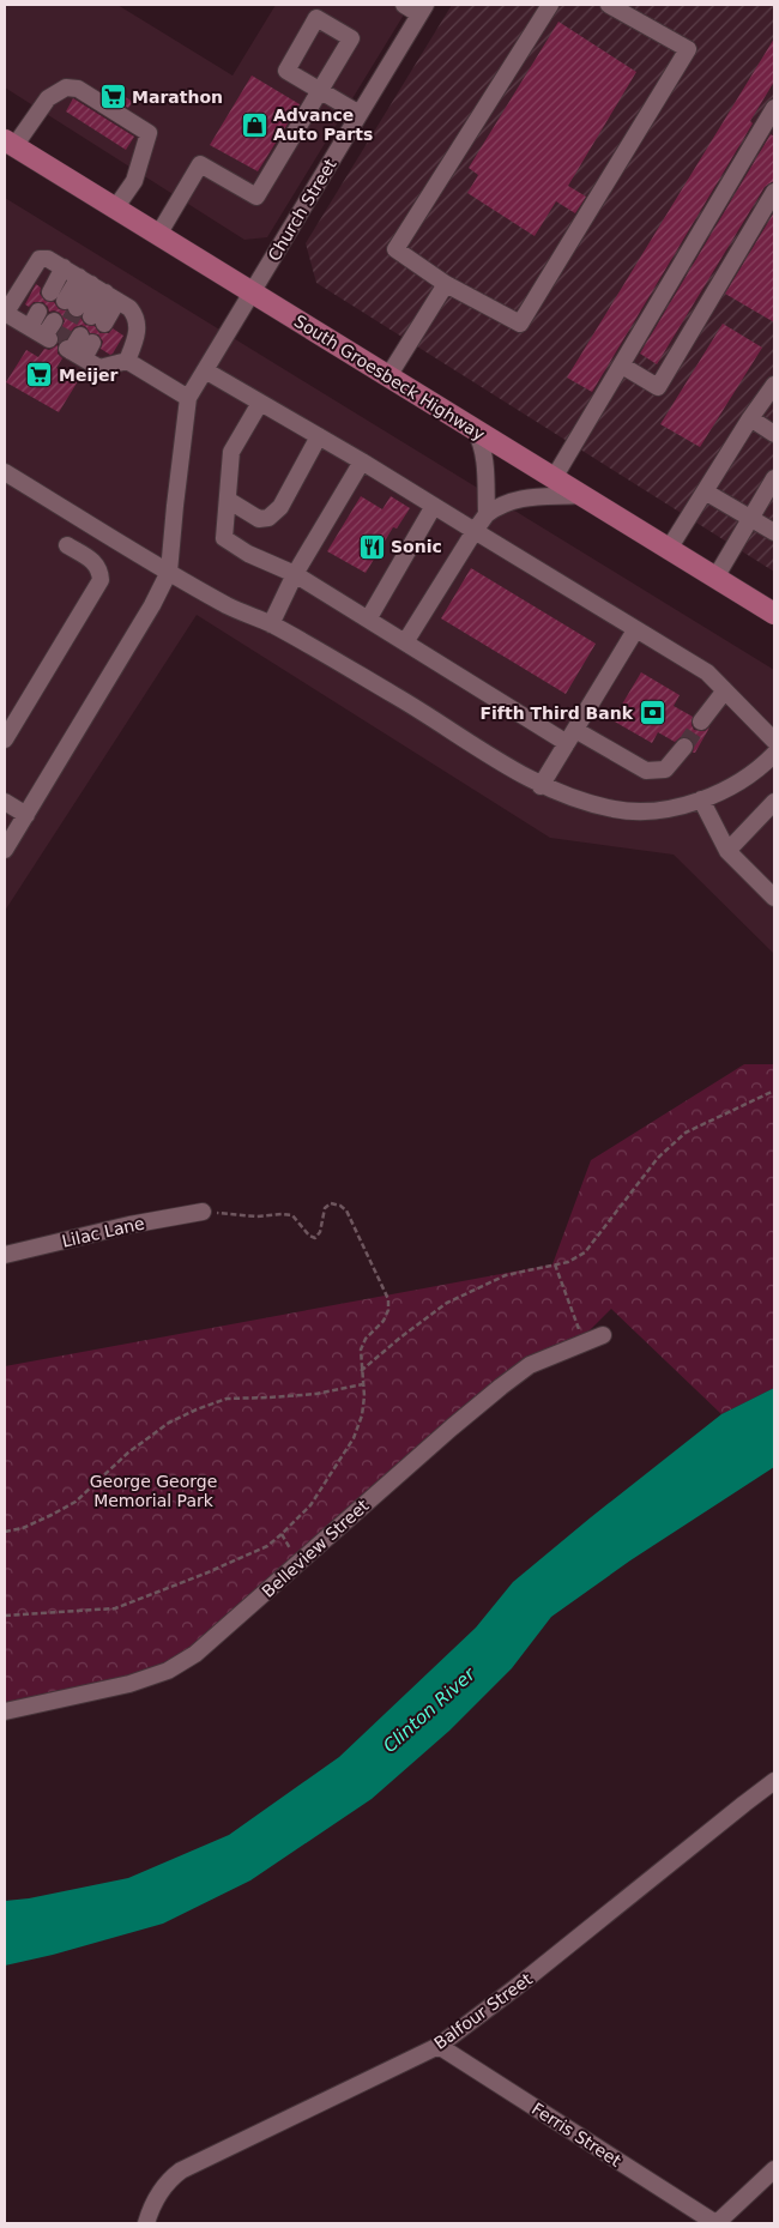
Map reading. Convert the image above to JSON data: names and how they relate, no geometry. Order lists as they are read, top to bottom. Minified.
{"streets":{"main road":["South Groesbeck Highway"],"street":["Church Street","Lilac Lane","Belleview Street","Balfour Street","Ferris Street"]},"crossings":[["Church Street","South Groesbeck Highway"],["Balfour Street","Ferris Street"]],"water":["Clinton River"],"parks":["George George Memorial Park"],"places":{"supermarket":["Marathon","Meijer"],"shop":["Advance Auto Parts"],"restaurant":["Sonic"],"bank":["Fifth Third Bank"]}}
